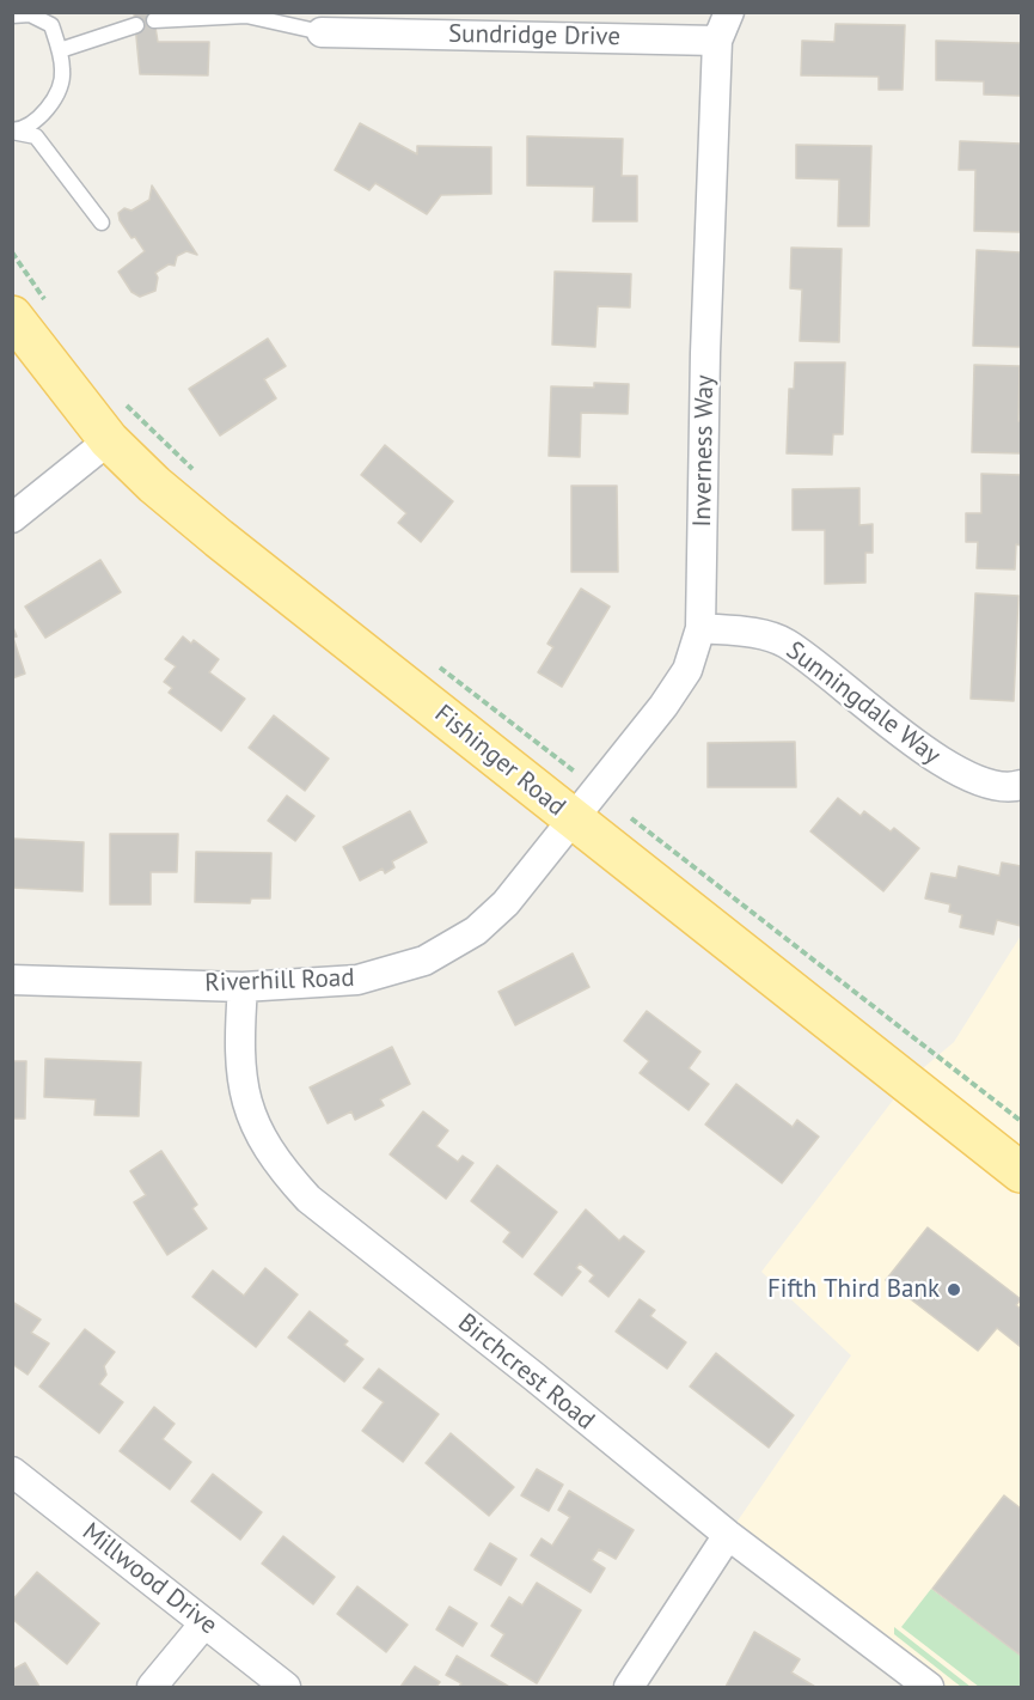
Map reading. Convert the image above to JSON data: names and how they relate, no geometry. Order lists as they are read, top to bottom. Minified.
{"streets":{"main road":["Fishinger Road"],"street":["Sundridge Drive","Inverness Way","Sunningdale Way","Riverhill Road","Birchcrest Road","Millwood Drive"]},"crossings":[["Sundridge Drive","Inverness Way"],["Inverness Way","Sunningdale Way"],["Inverness Way","Fishinger Road"],["Inverness Way","Riverhill Road"],["Fishinger Road","Riverhill Road"],["Riverhill Road","Birchcrest Road"]],"places":["Fifth Third Bank"]}
